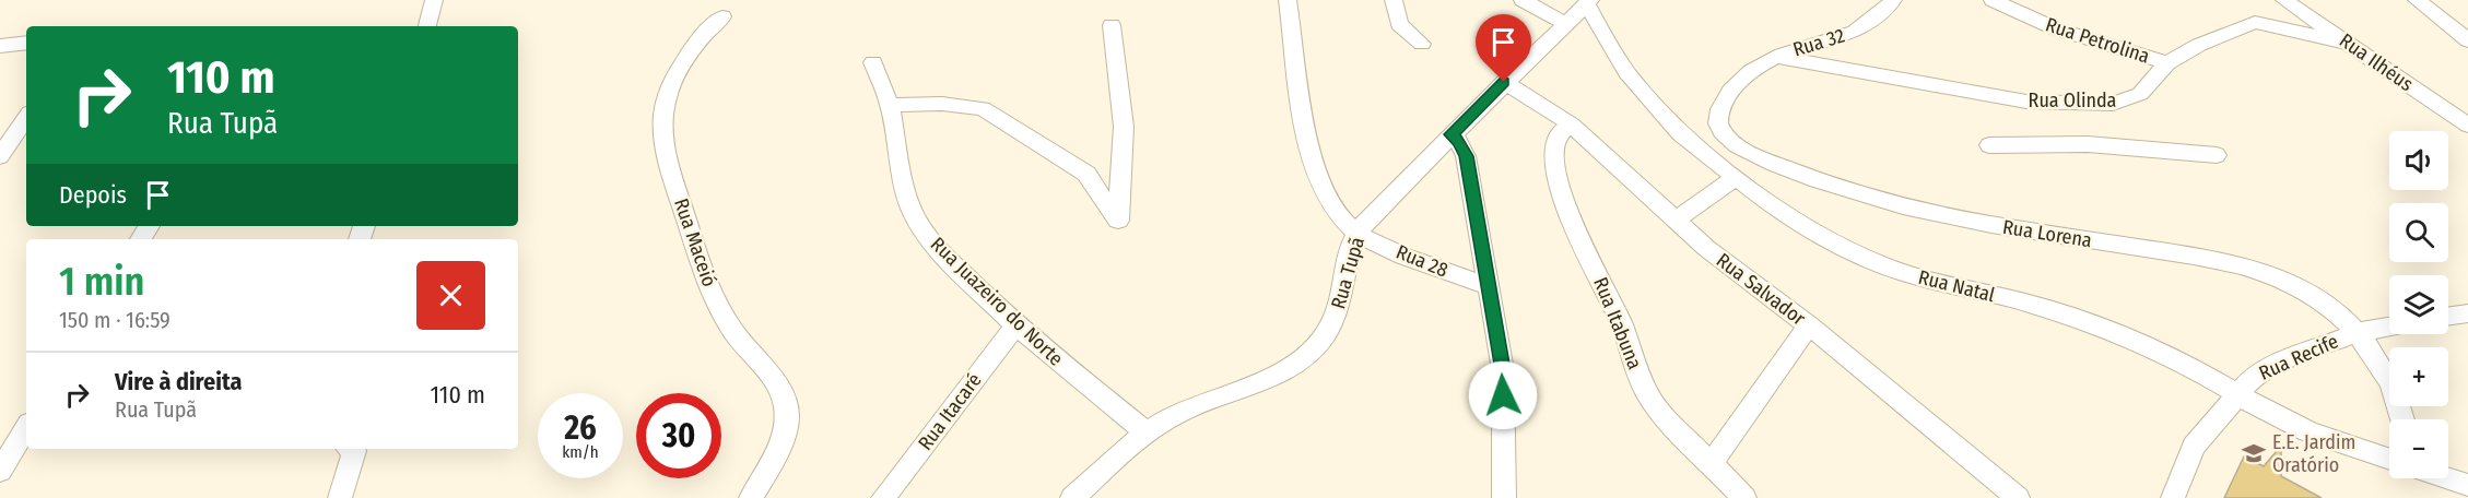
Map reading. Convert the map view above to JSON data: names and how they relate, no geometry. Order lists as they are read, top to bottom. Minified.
{"streets":{"street":["Rua Petrolina","Rua 32","Rua Ilhéus","Rua Olinda","Rua Lorena","Rua Maceió","Rua 28","Rua Tupã","Rua Natal","Rua Salvador","Rua Juazeiro do Norte","Rua Itabuna","Rua Recife","Rua Itacaré"]},"crossings":[["Rua Petrolina","Rua Olinda"],["Rua 32","Rua Olinda"],["Rua 32","Rua Lorena"],["Rua Ilhéus","Rua Olinda"],["Rua Olinda","Rua Lorena"],["Rua Lorena","Rua Recife"],["Rua 28","Rua Tupã"],["Rua Tupã","Rua Natal"],["Rua Tupã","Rua Salvador"],["Rua Tupã","Rua Juazeiro do Norte"],["Rua Natal","Rua Recife"],["Rua Salvador","Rua Itabuna"],["Rua Juazeiro do Norte","Rua Itacaré"]],"places":{"school or university":["E.E. Jardim Oratório"]},"page":{"turn":["110 m","Rua Tupã"],"map_buttons":["+","−"],"then":"Depois","heading":["1 min","150 m · 16:59"],"list":[{"name":"Vire à direita","note":"Rua Tupã","value":"110 m"}],"speed":"26 km/h","limit":"30"}}
